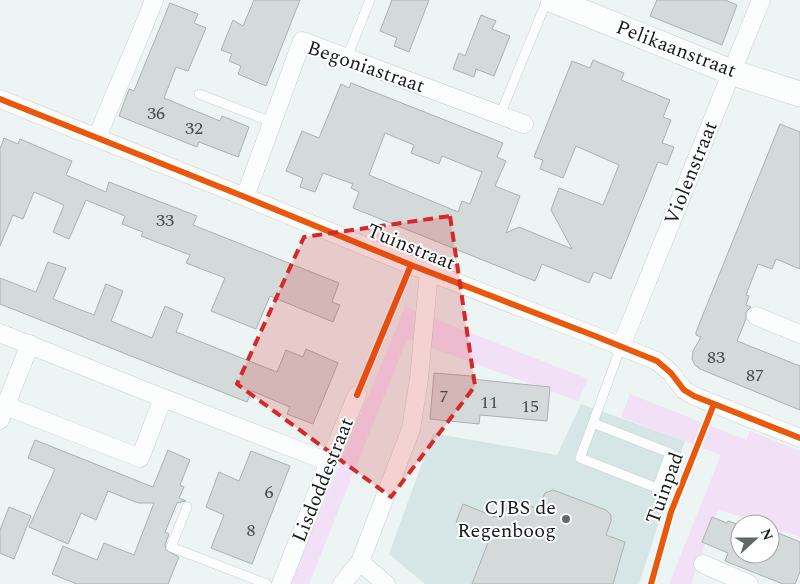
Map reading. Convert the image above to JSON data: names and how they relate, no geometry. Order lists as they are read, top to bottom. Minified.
{"streets":{"street":["Pelikaanstraat","Begoniastraat","Violenstraat","Tuinstraat","Lisdoddestraat"],"cycle path":["Tuinpad"]},"crossings":[["Pelikaanstraat","Violenstraat"],["Begoniastraat","Tuinstraat"],["Violenstraat","Tuinstraat"]],"places":["CJBS de Regenboog"],"house_numbers":["36","32","33","83","87","7","11","15","6","8"],"north":"right"}
